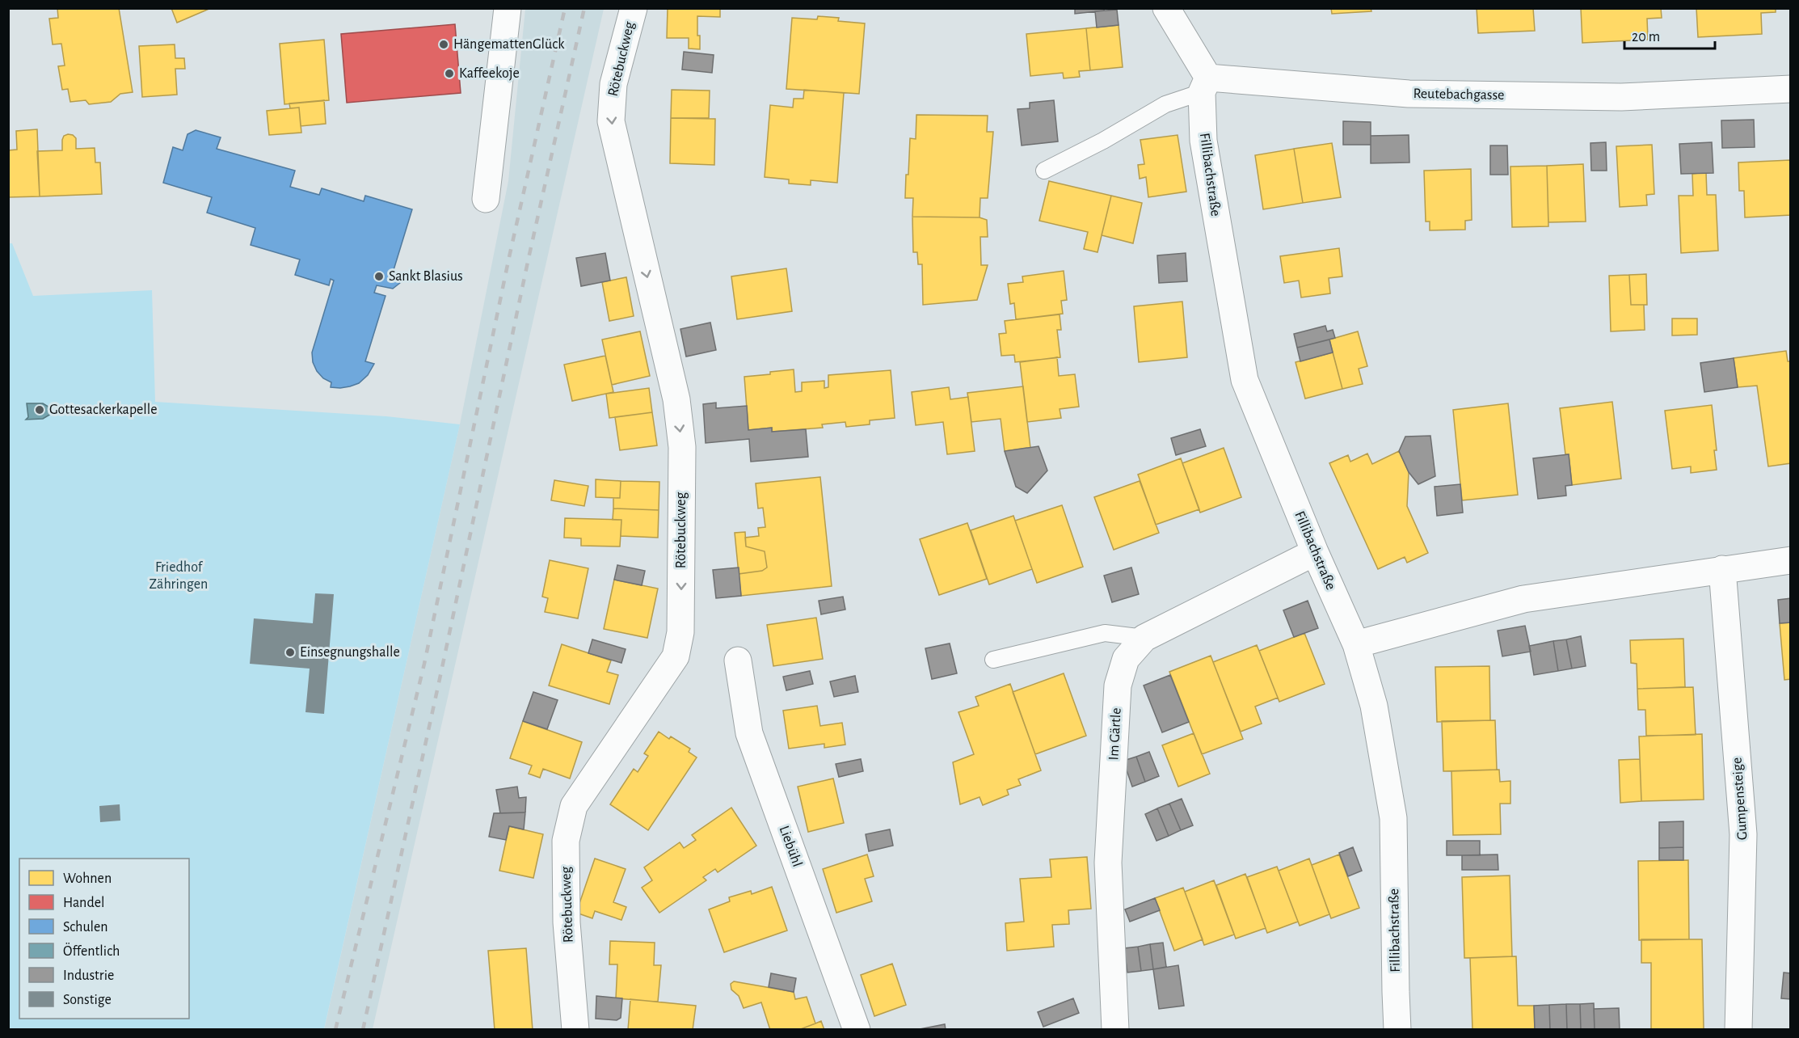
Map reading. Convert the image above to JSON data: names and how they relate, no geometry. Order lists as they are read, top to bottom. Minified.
{"streets":{"street":["Rötebuckweg","Reutebachgasse","Fillibachstraße","Im Gärtle","Gumpensteige","Liebühl"]},"crossings":[["Reutebachgasse","Fillibachstraße"],["Fillibachstraße","Im Gärtle"]],"one_way":["Rötebuckweg"],"parks":["Friedhof Zähringen"],"places":["HängemattenGlück","Kaffeekoje","Sankt Blasius","Gottesackerkapelle","Einsegnungshalle"],"legend":["Wohnen","Handel","Schulen","Öffentlich","Industrie","Sonstige"],"scale_bar":"20 m"}
